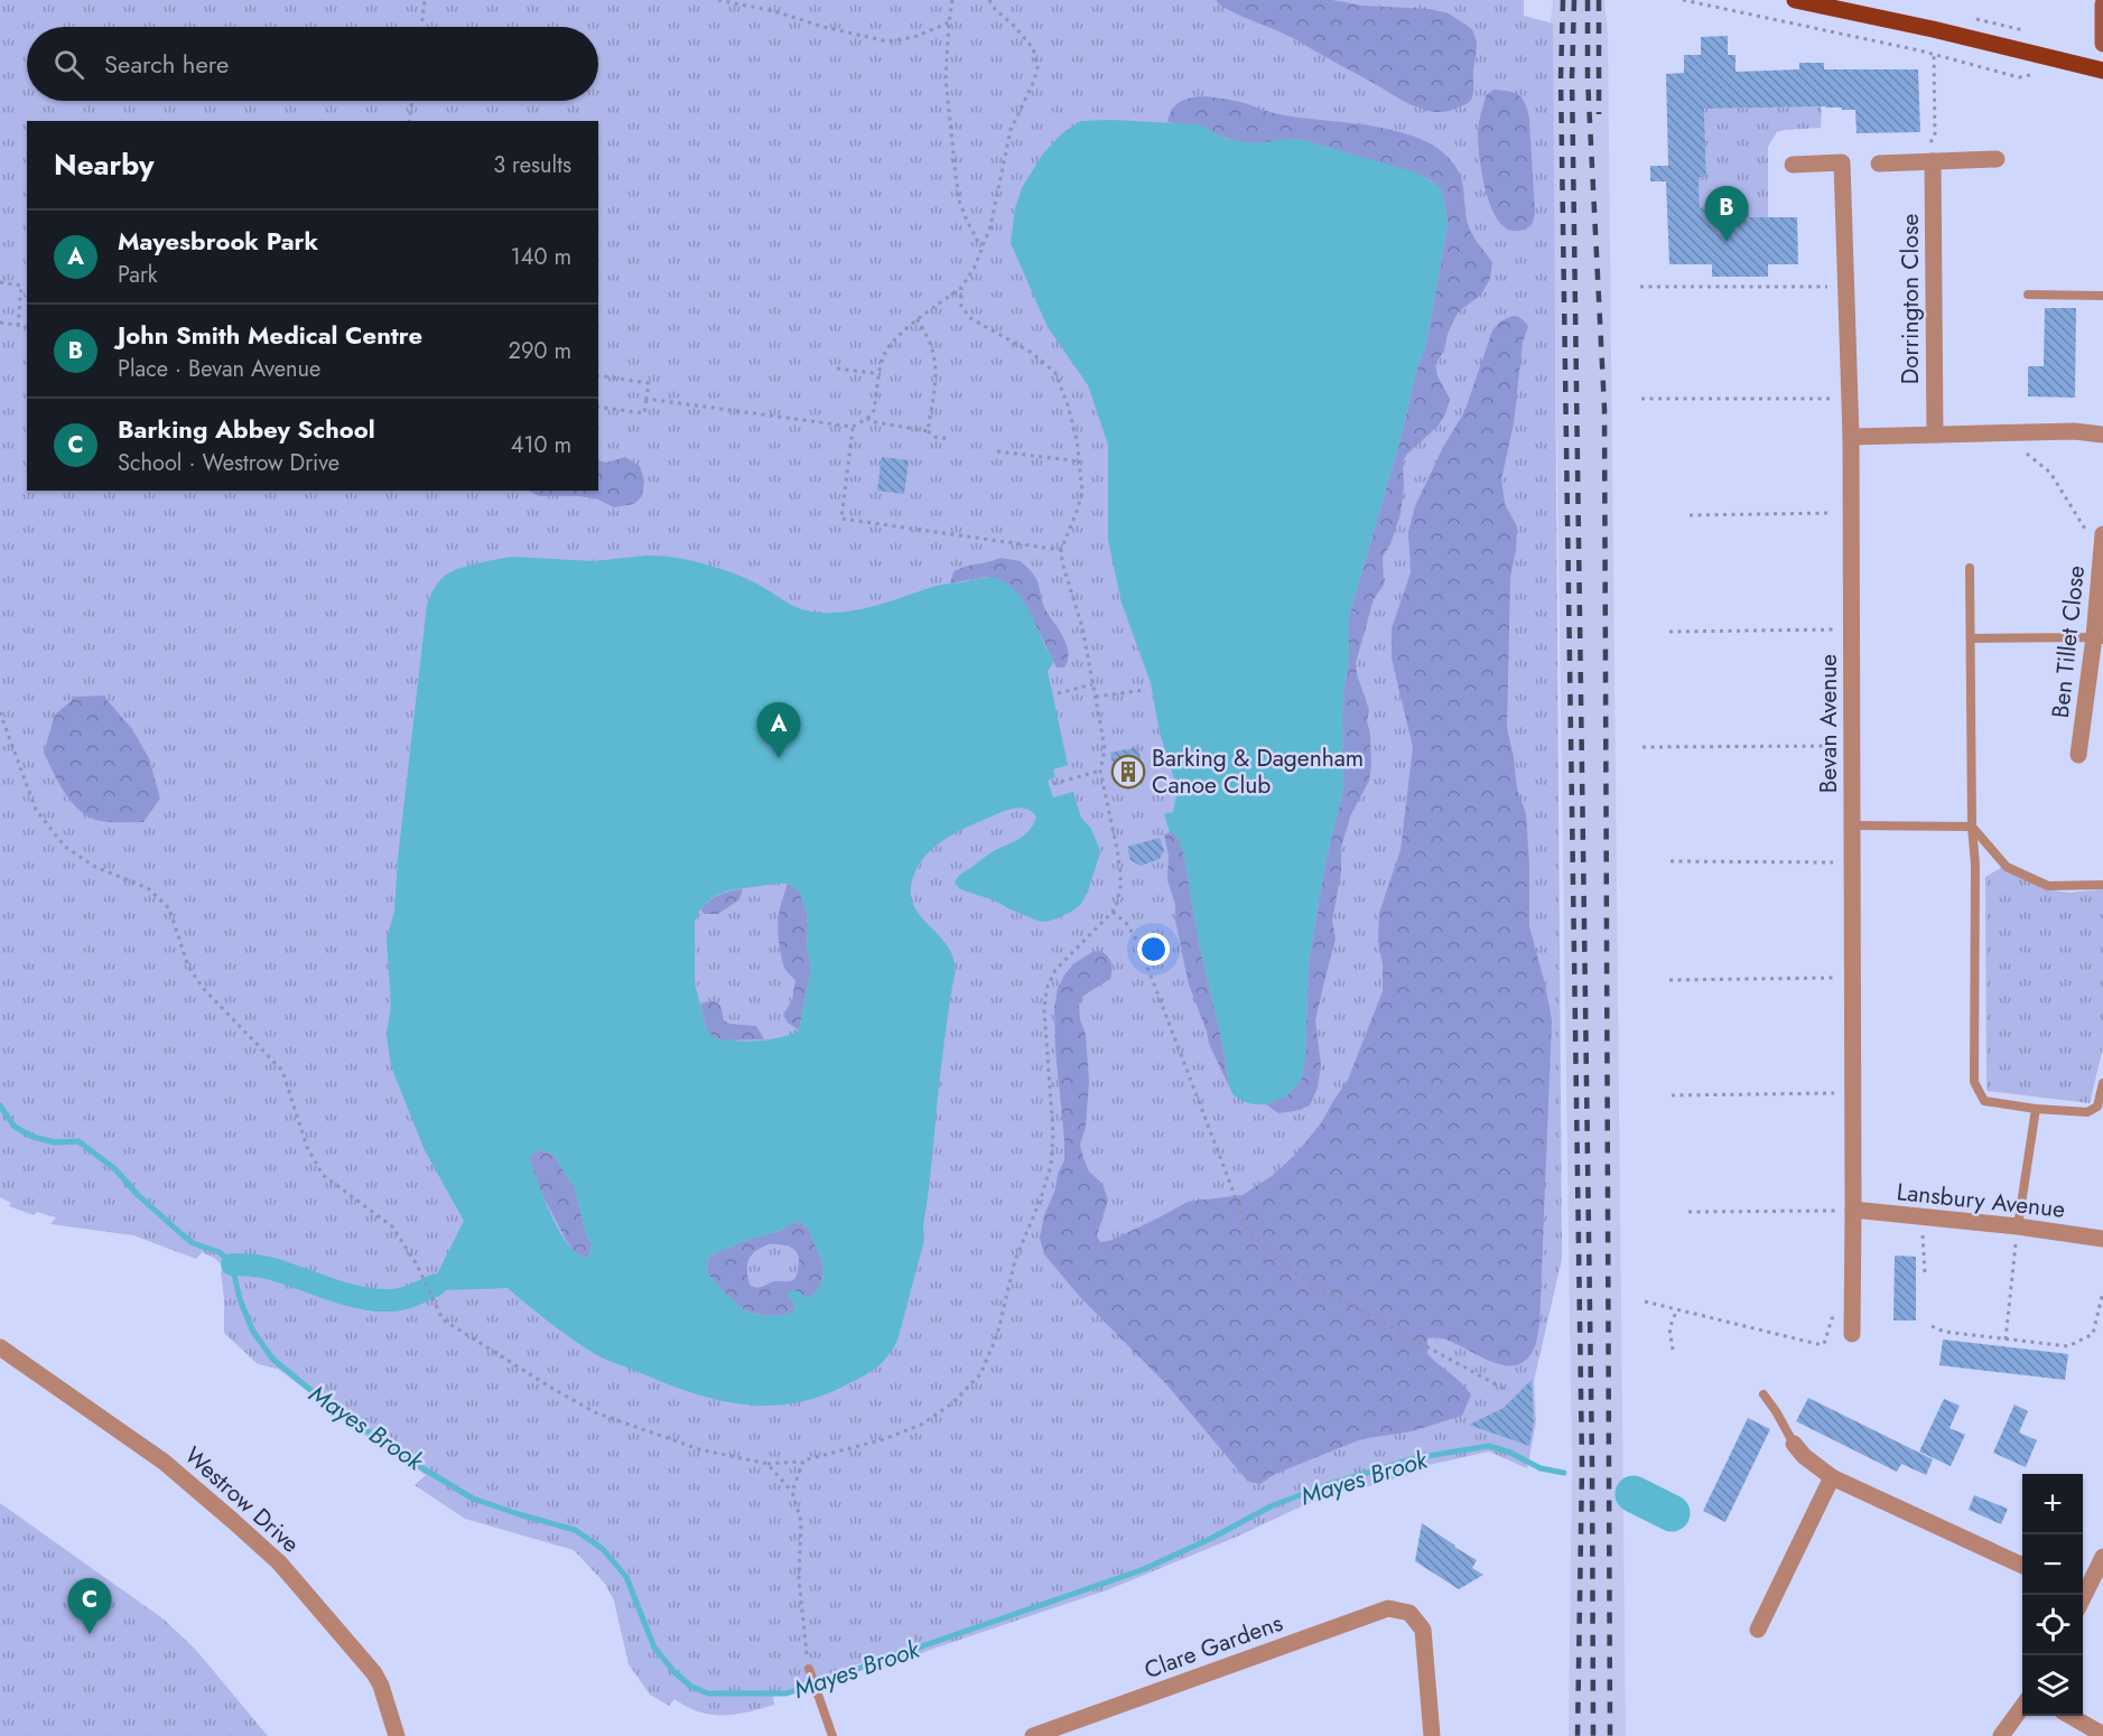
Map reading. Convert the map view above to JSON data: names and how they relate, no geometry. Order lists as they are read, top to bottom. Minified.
{"streets":{"street":["Dorrington Close","Ben Tillet Close","Bevan Avenue","Lansbury Avenue","Westrow Drive","Clare Gardens"]},"crossings":[["Bevan Avenue","Lansbury Avenue"]],"water":["Mayes Brook"],"places":{"building":["Barking & Dagenham Canoe Club"]},"page":{"search":"Search here","heading":["Nearby","3 results"],"pins":["B","A","C"],"list":[{"mark":"A","name":"Mayesbrook Park","note":"Park","value":"140 m"},{"mark":"B","name":"John Smith Medical Centre","note":"Place · Bevan Avenue","value":"290 m"},{"mark":"C","name":"Barking Abbey School","note":"School · Westrow Drive","value":"410 m"}],"map_buttons":["+","−"]}}
